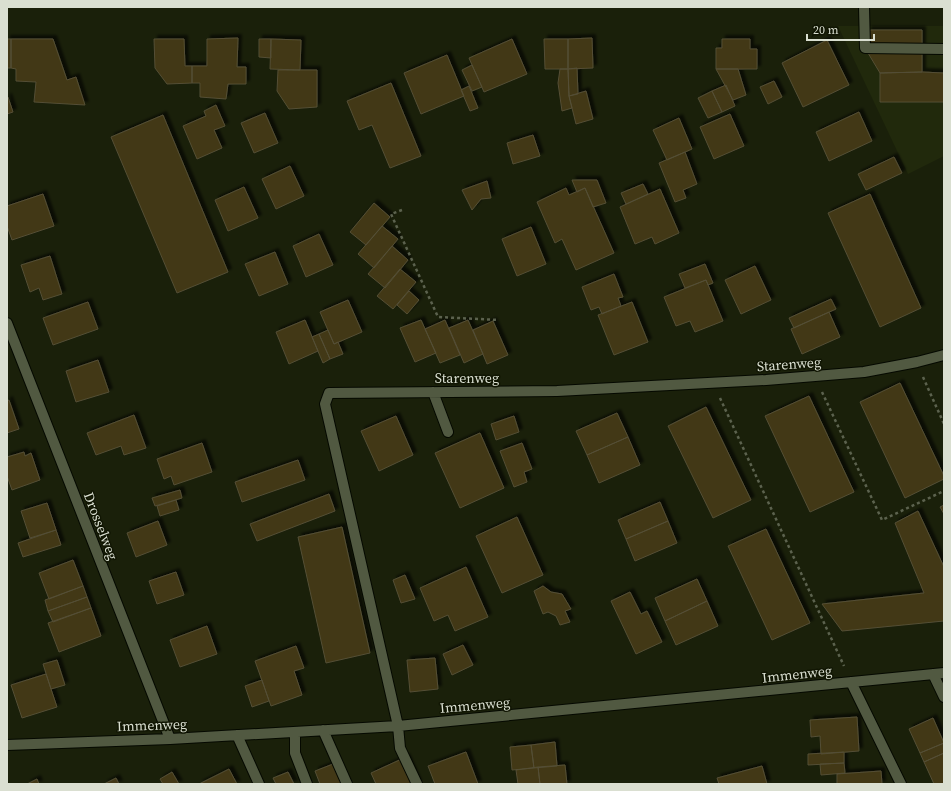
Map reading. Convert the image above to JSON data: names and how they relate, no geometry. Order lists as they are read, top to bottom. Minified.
{"streets":{"street":["Starenweg","Drosselweg","Immenweg"]},"crossings":[["Starenweg","Immenweg"],["Drosselweg","Immenweg"]],"scale_bar":"20 m"}
